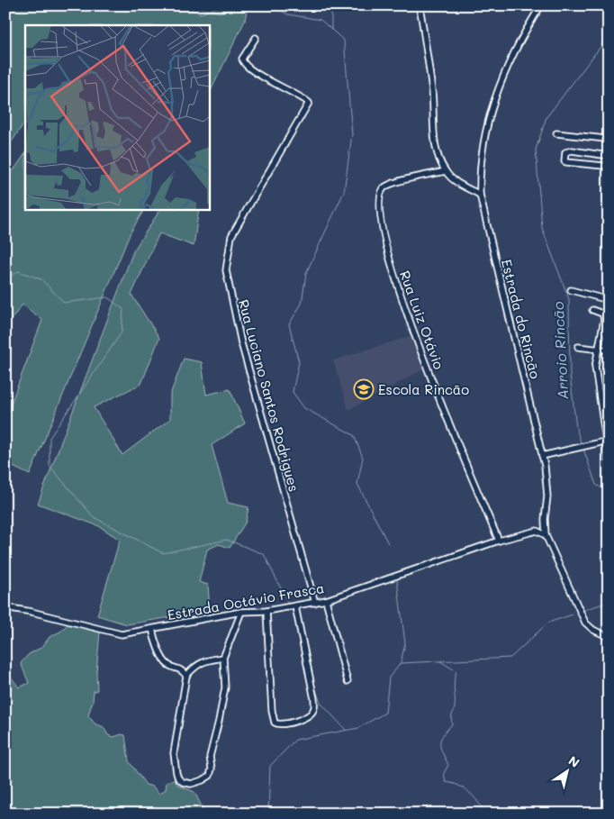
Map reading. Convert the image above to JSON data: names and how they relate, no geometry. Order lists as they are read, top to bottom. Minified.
{"streets":{"street":["Estrada do Rincão","Rua Luiz Otávio","Rua Luciano Santos Rodrigues","Estrada Octávio Frasca"]},"crossings":[["Rua Luiz Otávio","Estrada Octávio Frasca"],["Rua Luciano Santos Rodrigues","Estrada Octávio Frasca"]],"water":["Arroio Rincão"],"places":{"school or university":["Escola Rincão"]},"north":"top right"}
